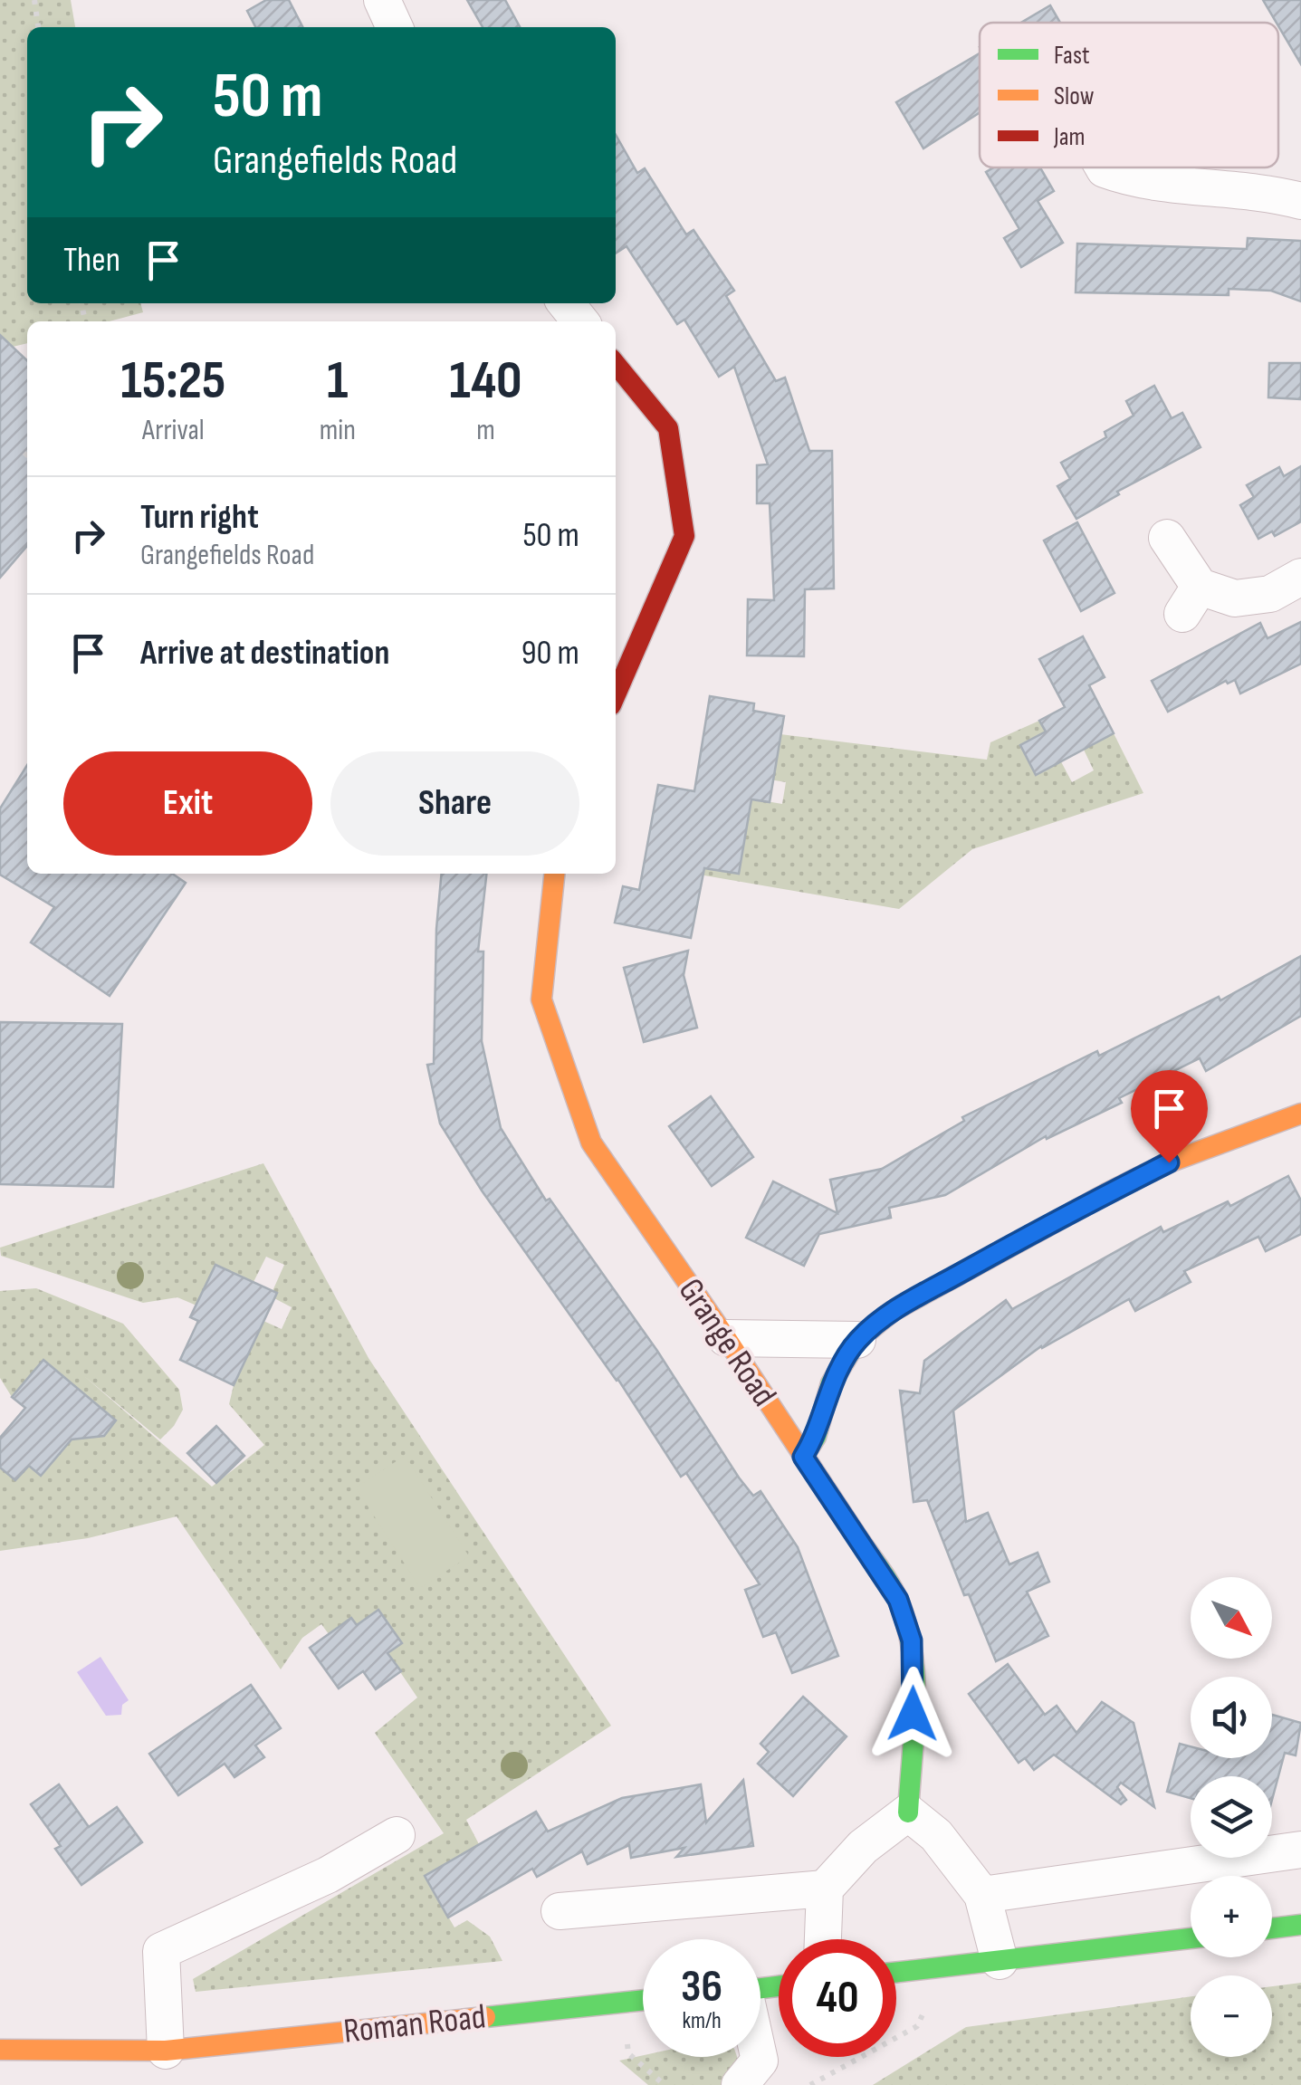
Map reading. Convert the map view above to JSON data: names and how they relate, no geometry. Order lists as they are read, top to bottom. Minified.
{"streets":{"street":["Grange Road","Roman Road"]},"legend":["Fast","Slow","Jam"],"north":"bottom right","page":{"turn":["50 m","Grangefields Road"],"then":"Then","eta":["15:25","Arrival","1","min","140","m"],"list":[{"name":"Turn right","note":"Grangefields Road","value":"50 m"},{"name":"Arrive at destination","value":"90 m"}],"buttons":["Exit","Share"],"map_buttons":["+","−"],"speed":"36 km/h","limit":"40"}}
